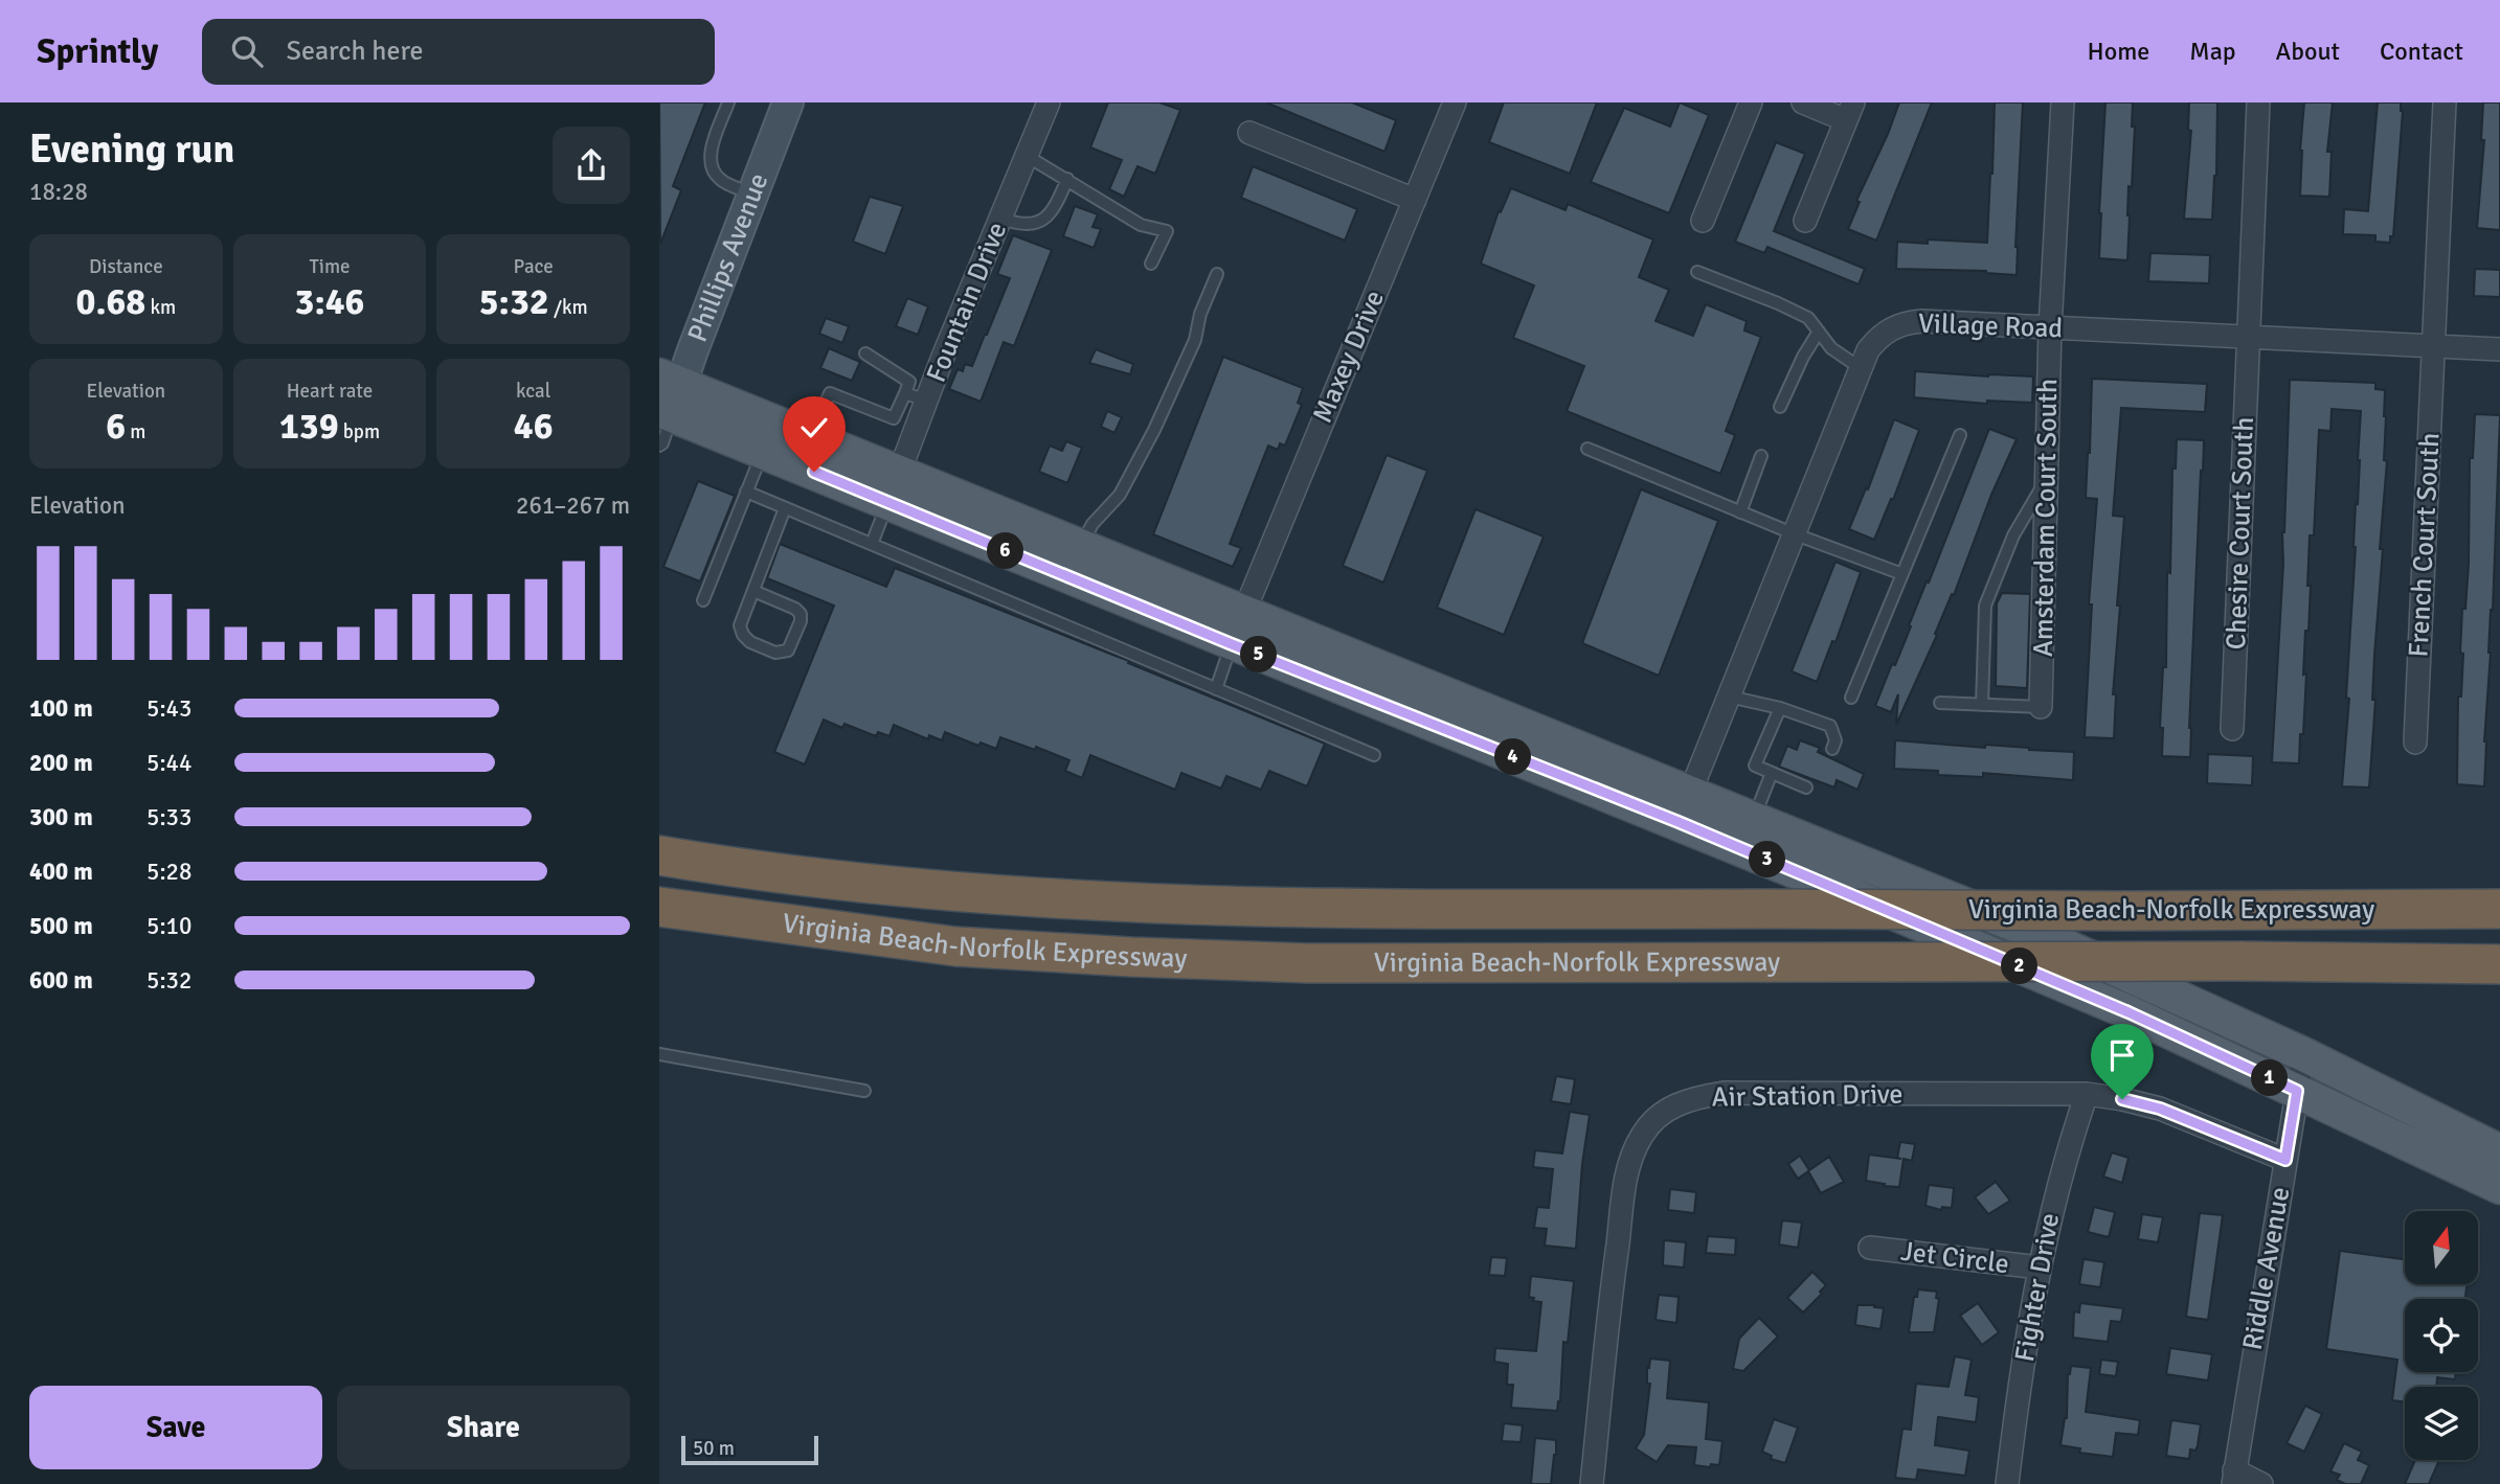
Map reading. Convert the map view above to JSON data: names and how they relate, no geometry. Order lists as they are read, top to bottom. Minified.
{"streets":{"highway":["Virginia Beach-Norfolk Expressway"],"street":["Phillips Avenue","Fountain Drive","Village Road","Maxey Drive","Amsterdam Court South","Chesire Court South","French Court South","Air Station Drive","Jet Circle","Riddle Avenue","Fighter Drive"]},"crossings":[["Village Road","Amsterdam Court South"],["Village Road","Chesire Court South"],["Village Road","French Court South"],["Air Station Drive","Riddle Avenue"],["Air Station Drive","Fighter Drive"],["Jet Circle","Fighter Drive"]],"scale_bar":"50 m","north":"top","page":{"header":"Sprintly","search":"Search here","nav":["Home","Map","About","Contact"],"heading":["Evening run","18:28"],"stats":[["Distance","0.68 km"],["Time","3:46"],["Pace","5:32 /km"],["Elevation","6 m"],["Heart rate","139 bpm"],["kcal","46"]],"chart":["Elevation","261–267 m"],"pins":["6","5","4","3","2","1"],"list":[{"name":"100 m","note":"5:43"},{"name":"200 m","note":"5:44"},{"name":"300 m","note":"5:33"},{"name":"400 m","note":"5:28"},{"name":"500 m","note":"5:10"},{"name":"600 m","note":"5:32"}],"buttons":["Save","Share"],"scale":"50 m"}}
